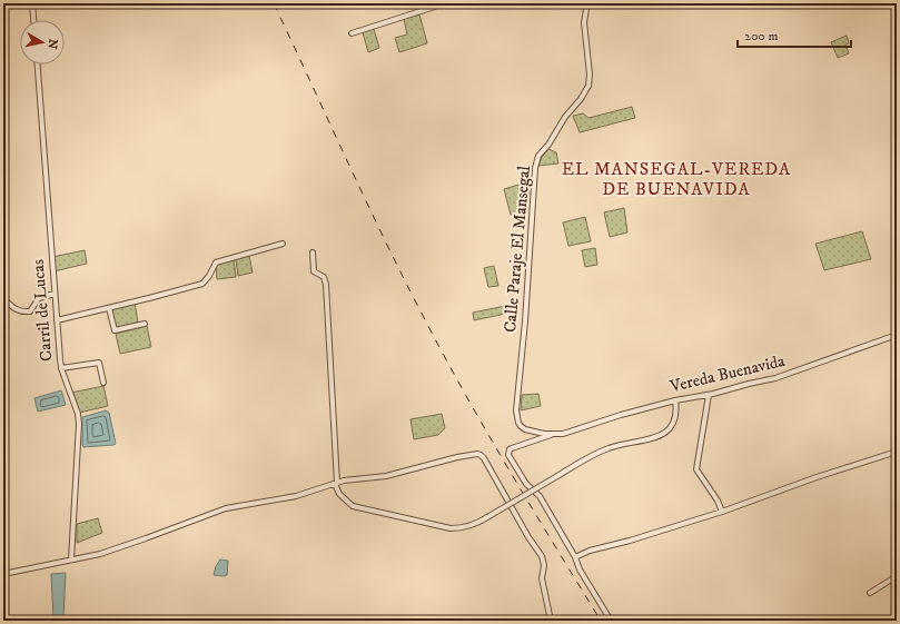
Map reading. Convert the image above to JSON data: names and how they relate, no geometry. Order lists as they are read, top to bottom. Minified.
{"streets":{"street":["Calle Paraje El Mansegal","Carril de Lucas","Vereda Buenavida"]},"crossings":[["Calle Paraje El Mansegal","Vereda Buenavida"]],"districts":["EL MANSEGAL-VEREDA DE BUENAVIDA"],"scale_bar":"200 m","north":"right"}
